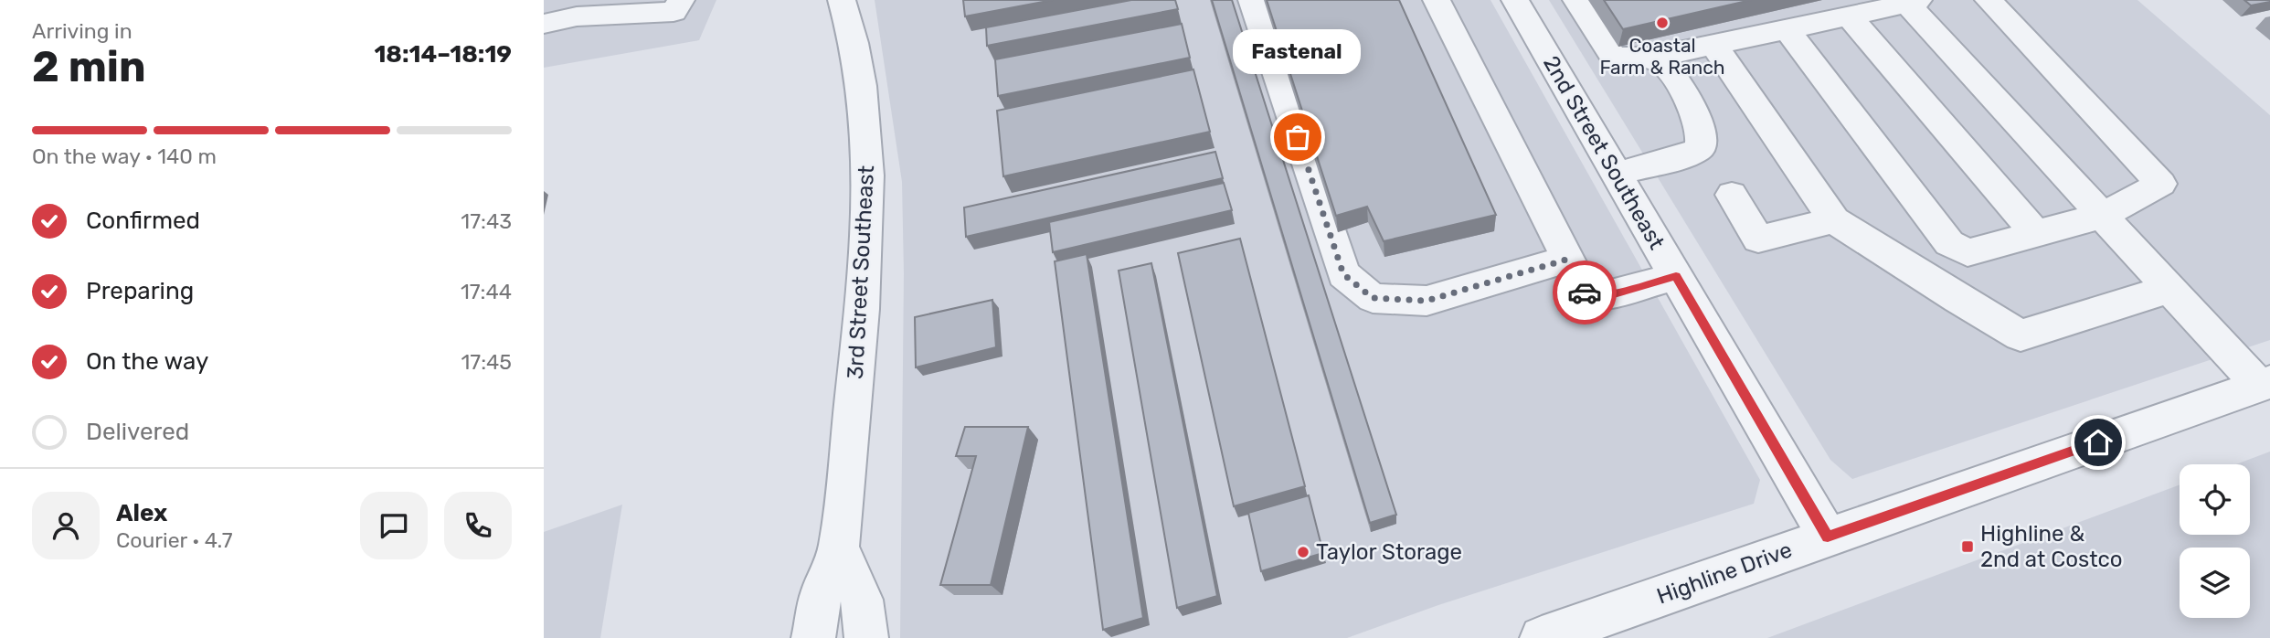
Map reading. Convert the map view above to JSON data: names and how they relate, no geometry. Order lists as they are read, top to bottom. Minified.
{"streets":{"street":["2nd Street Southeast","3rd Street Southeast","Highline Drive"]},"crossings":[["2nd Street Southeast","Highline Drive"]],"places":{"other":["Coastal Farm & Ranch","Fastenal","Taylor Storage"],"transit":["Highline & 2nd at Costco"]},"page":{"heading":["2 min","Arriving in","18:14–18:19"],"panel":["Alex","Courier · 4.7"],"bubble":"Fastenal","bar":"On the way · 140 m","list":[["Confirmed","17:43"],["Preparing","17:44"],["On the way","17:45"],"Delivered"]}}
